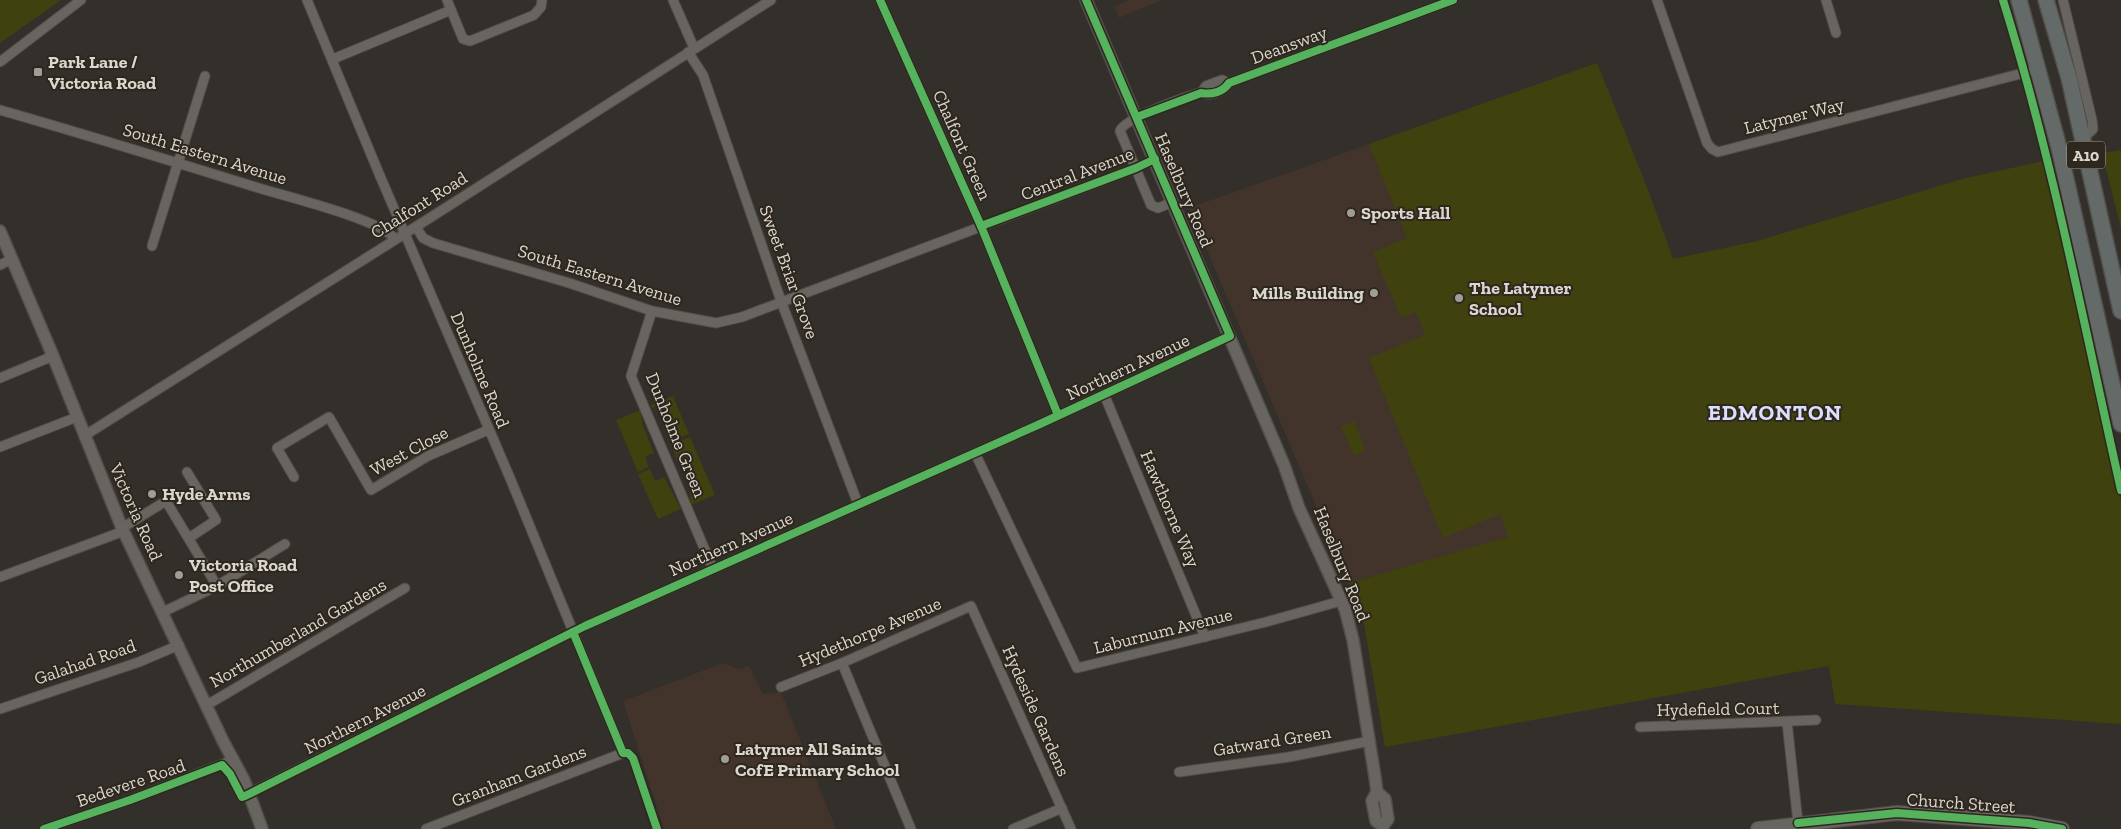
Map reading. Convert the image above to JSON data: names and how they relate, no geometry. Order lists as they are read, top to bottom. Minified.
{"streets":{"highway":["A10"],"main road":["Church Street"],"street":["Deansway","Latymer Way","Chalfont Green","South Eastern Avenue","Central Avenue","Haselbury Road","Chalfont Road","Sweet Briar Grove","Northern Avenue","Dunholme Road","Dunholme Green","West Close","Hawthorne Way","Victoria Road","Laburnum Avenue","Hydethorpe Avenue","Northumberland Gardens","Galahad Road","Hydefield Court","Hydeside Gardens","Gatward Green","Granham Gardens","Bedevere Road"]},"crossings":[["Deansway","Haselbury Road"],["Latymer Way","A10"],["Chalfont Green","Central Avenue"],["Chalfont Green","Northern Avenue"],["South Eastern Avenue","Central Avenue"],["South Eastern Avenue","Chalfont Road"],["South Eastern Avenue","Sweet Briar Grove"],["South Eastern Avenue","Dunholme Green"],["Central Avenue","Haselbury Road"],["Central Avenue","Sweet Briar Grove"],["Haselbury Road","Northern Avenue"],["Haselbury Road","Laburnum Avenue"],["Haselbury Road","Gatward Green"],["Chalfont Road","Sweet Briar Grove"],["Chalfont Road","Dunholme Road"],["Chalfont Road","Victoria Road"],["Sweet Briar Grove","Northern Avenue"],["Northern Avenue","Dunholme Road"],["Northern Avenue","Dunholme Green"],["Northern Avenue","Hawthorne Way"],["Northern Avenue","Victoria Road"],["Northern Avenue","Laburnum Avenue"],["Dunholme Road","West Close"],["Dunholme Road","Granham Gardens"],["Hawthorne Way","Laburnum Avenue"],["Victoria Road","Northumberland Gardens"],["Victoria Road","Galahad Road"],["Victoria Road","Bedevere Road"],["Hydethorpe Avenue","Hydeside Gardens"],["Hydefield Court","Church Street"]],"districts":["EDMONTON"],"places":{"transit":["Park Lane / Victoria Road"],"other":["Sports Hall","Mills Building","The Latymer School","Hyde Arms","Victoria Road Post Office","Latymer All Saints CofE Primary School"]}}
